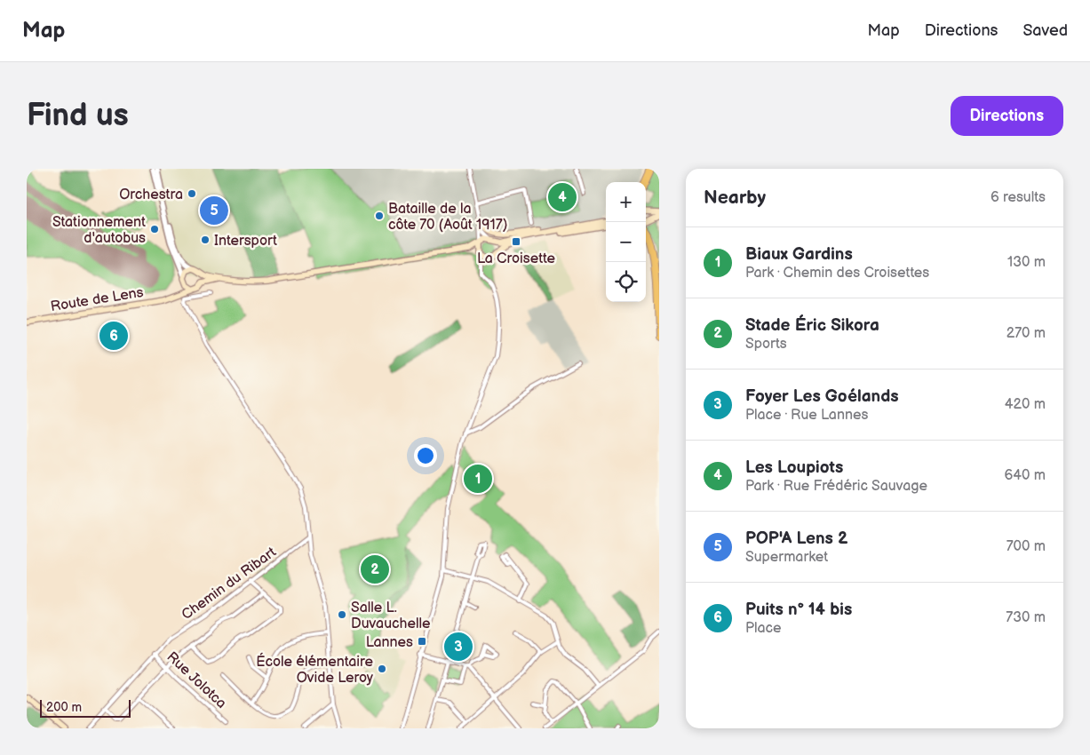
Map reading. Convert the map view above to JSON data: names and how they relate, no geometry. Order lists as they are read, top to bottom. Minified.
{"streets":{"main road":["Route de Lens"],"street":["Chemin du Ribart","Rue Jolotca"]},"crossings":[["Chemin du Ribart","Rue Jolotca"]],"places":{"other":["Orchestra","Bataille de la côte 70 (Août 1917)","Stationnement d'autobus","Intersport","Salle L. Duvauchelle","École élémentaire Ovide Leroy"],"transit":["La Croisette","Lannes"]},"scale_bar":"200 m","page":{"header":"Map","nav":["Map","Directions","Saved"],"buttons":"Directions","title":"Find us","heading":["Nearby","6 results"],"pins":["4","5","6","1","2","3"],"map_buttons":["+","−"],"list":[{"mark":"1","name":"Biaux Gardins","note":"Park · Chemin des Croisettes","value":"130 m"},{"mark":"2","name":"Stade Éric Sikora","note":"Sports","value":"270 m"},{"mark":"3","name":"Foyer Les Goélands","note":"Place · Rue Lannes","value":"420 m"},{"mark":"4","name":"Les Loupiots","note":"Park · Rue Frédéric Sauvage","value":"640 m"},{"mark":"5","name":"POP'A Lens 2","note":"Supermarket","value":"700 m"},{"mark":"6","name":"Puits n° 14 bis","note":"Place","value":"730 m"}],"scale":"200 m"}}
